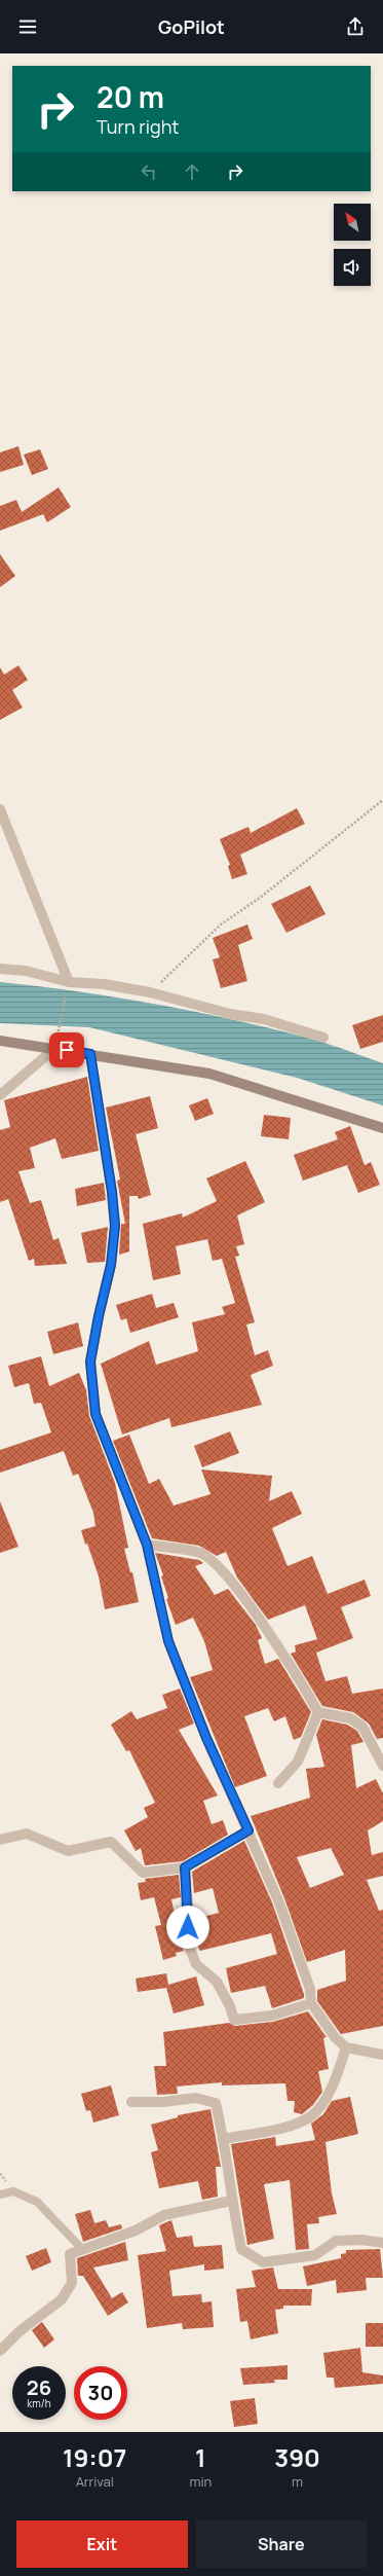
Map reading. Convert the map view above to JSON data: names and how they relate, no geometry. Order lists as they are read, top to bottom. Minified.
{"north":"top left","page":{"header":"GoPilot","turn":["20 m","Turn right"],"speed":"26 km/h","limit":"30","eta":["19:07","Arrival","1","min","390","m"],"buttons":["Exit","Share"]}}
